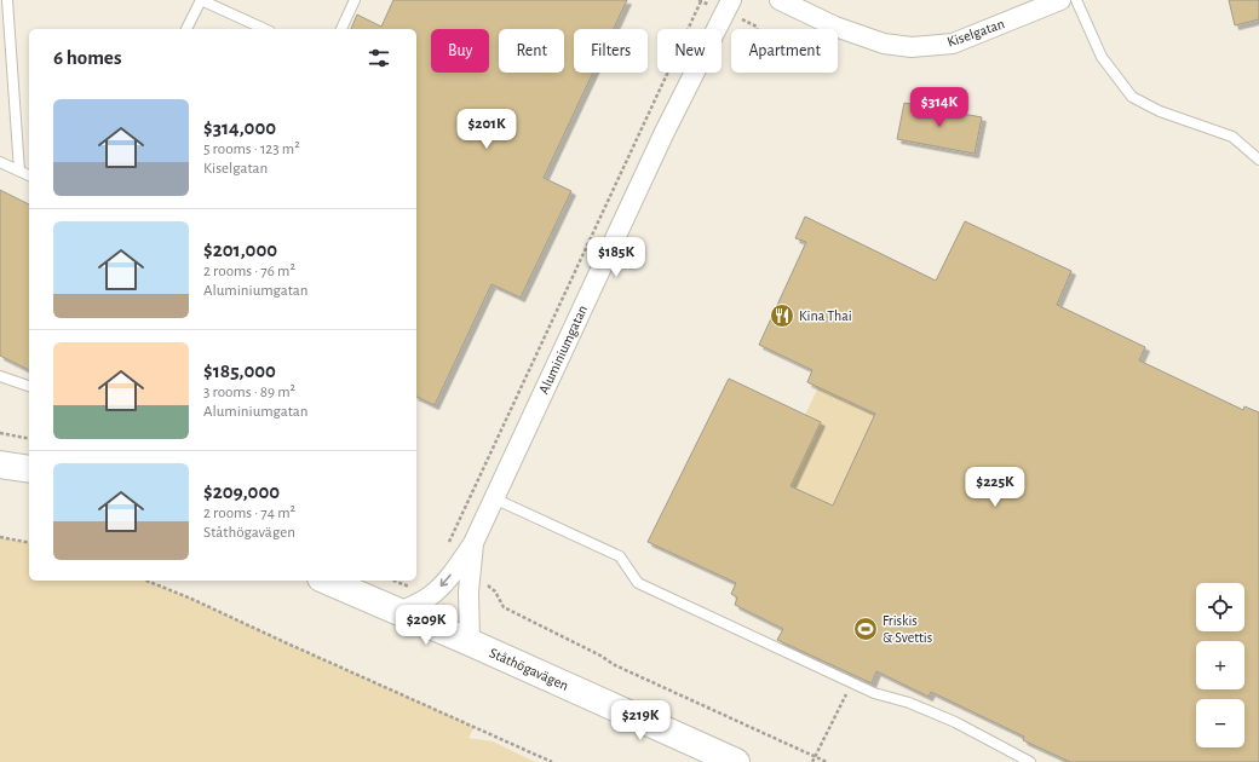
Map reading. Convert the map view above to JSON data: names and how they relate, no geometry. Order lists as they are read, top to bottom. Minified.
{"streets":{"main road":["Ståthögavägen"],"street":["Kiselgatan","Aluminiumgatan"]},"crossings":[["Aluminiumgatan","Ståthögavägen"]],"places":{"restaurant":["Kina Thai"],"sports":["Friskis & Svettis"]},"page":{"chip":["Buy","Rent","Filters","New","Apartment"],"heading":"6 homes","price":["$314K","$201K","$185K","$225K","$209K","$219K"],"list":[{"name":"$314,000","note":"5 rooms · 123 m² · Kiselgatan"},{"name":"$201,000","note":"2 rooms · 76 m² · Aluminiumgatan"},{"name":"$185,000","note":"3 rooms · 89 m² · Aluminiumgatan"},{"name":"$209,000","note":"2 rooms · 74 m² · Ståthögavägen"}],"map_buttons":["+","−"]}}
